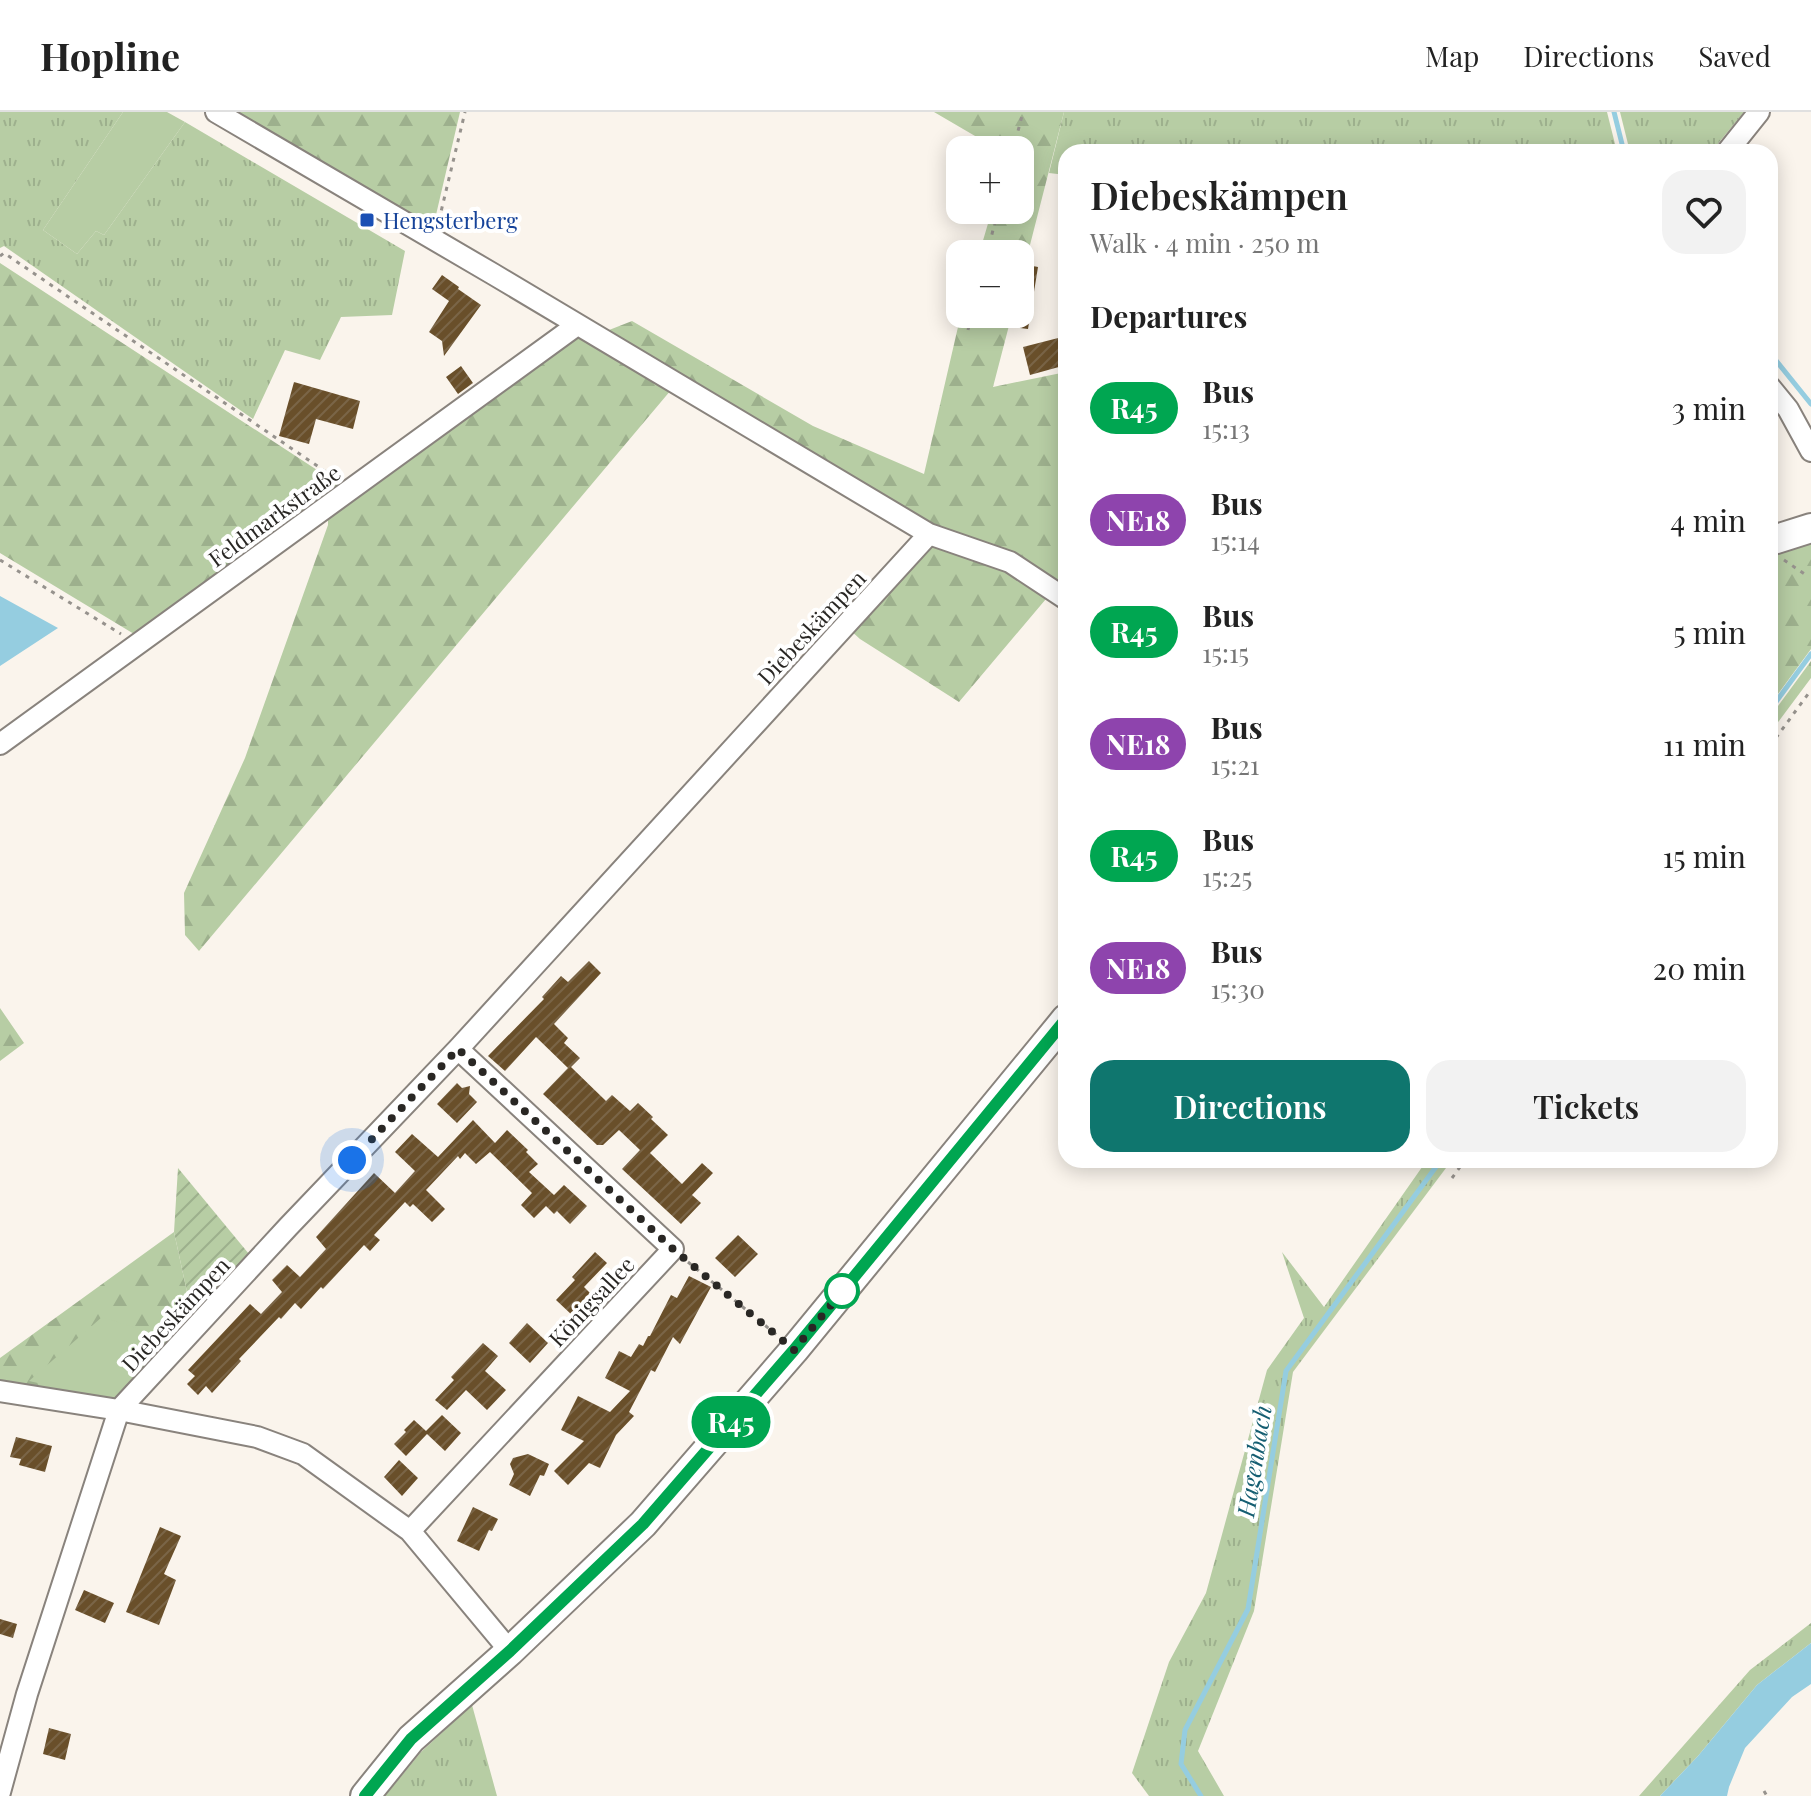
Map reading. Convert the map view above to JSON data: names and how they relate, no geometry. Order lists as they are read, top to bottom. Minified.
{"streets":{"street":["Feldmarkstraße","Diebeskämpen","Königsallee"]},"water":["Hagenbach"],"places":{"transit":["Hengsterberg"]},"lines":["bus line R45"],"page":{"header":"Hopline","nav":["Map","Directions","Saved"],"on_map":"R45","map_buttons":["+","−"],"heading":[["Diebeskämpen","Walk · 4 min · 250 m"],"Departures"],"list":[{"mark":"R45","name":"Bus","note":"15:13","value":"3 min"},{"mark":"NE18","name":"Bus","note":"15:14","value":"4 min"},{"mark":"R45","name":"Bus","note":"15:15","value":"5 min"},{"mark":"NE18","name":"Bus","note":"15:21","value":"11 min"},{"mark":"R45","name":"Bus","note":"15:25","value":"15 min"},{"mark":"NE18","name":"Bus","note":"15:30","value":"20 min"}],"buttons":["Directions","Tickets"]}}
